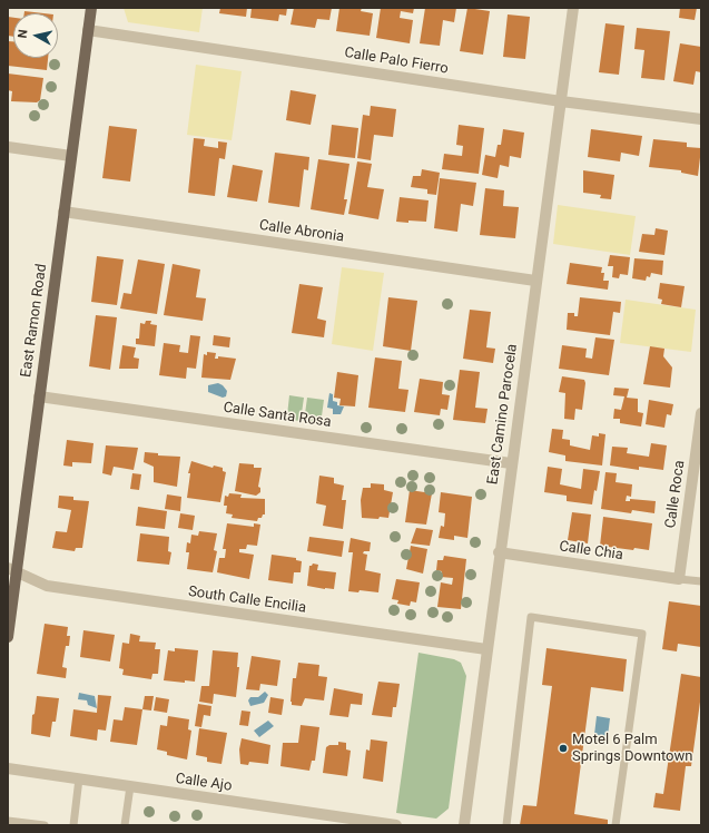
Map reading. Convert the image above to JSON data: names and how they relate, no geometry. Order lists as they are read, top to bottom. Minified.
{"streets":{"main road":["East Ramon Road"],"street":["Calle Palo Fierro","Calle Abronia","East Camino Parocela","Calle Santa Rosa","Calle Roca","Calle Chia","South Calle Encilia","Calle Ajo"]},"crossings":[["Calle Palo Fierro","East Ramon Road"],["Calle Palo Fierro","East Camino Parocela"],["Calle Abronia","East Ramon Road"],["Calle Abronia","East Camino Parocela"],["East Ramon Road","Calle Santa Rosa"],["East Ramon Road","South Calle Encilia"],["East Camino Parocela","Calle Santa Rosa"],["East Camino Parocela","Calle Chia"],["East Camino Parocela","South Calle Encilia"],["Calle Roca","Calle Chia"]],"places":["Motel 6 Palm Springs Downtown"],"north":"left"}
